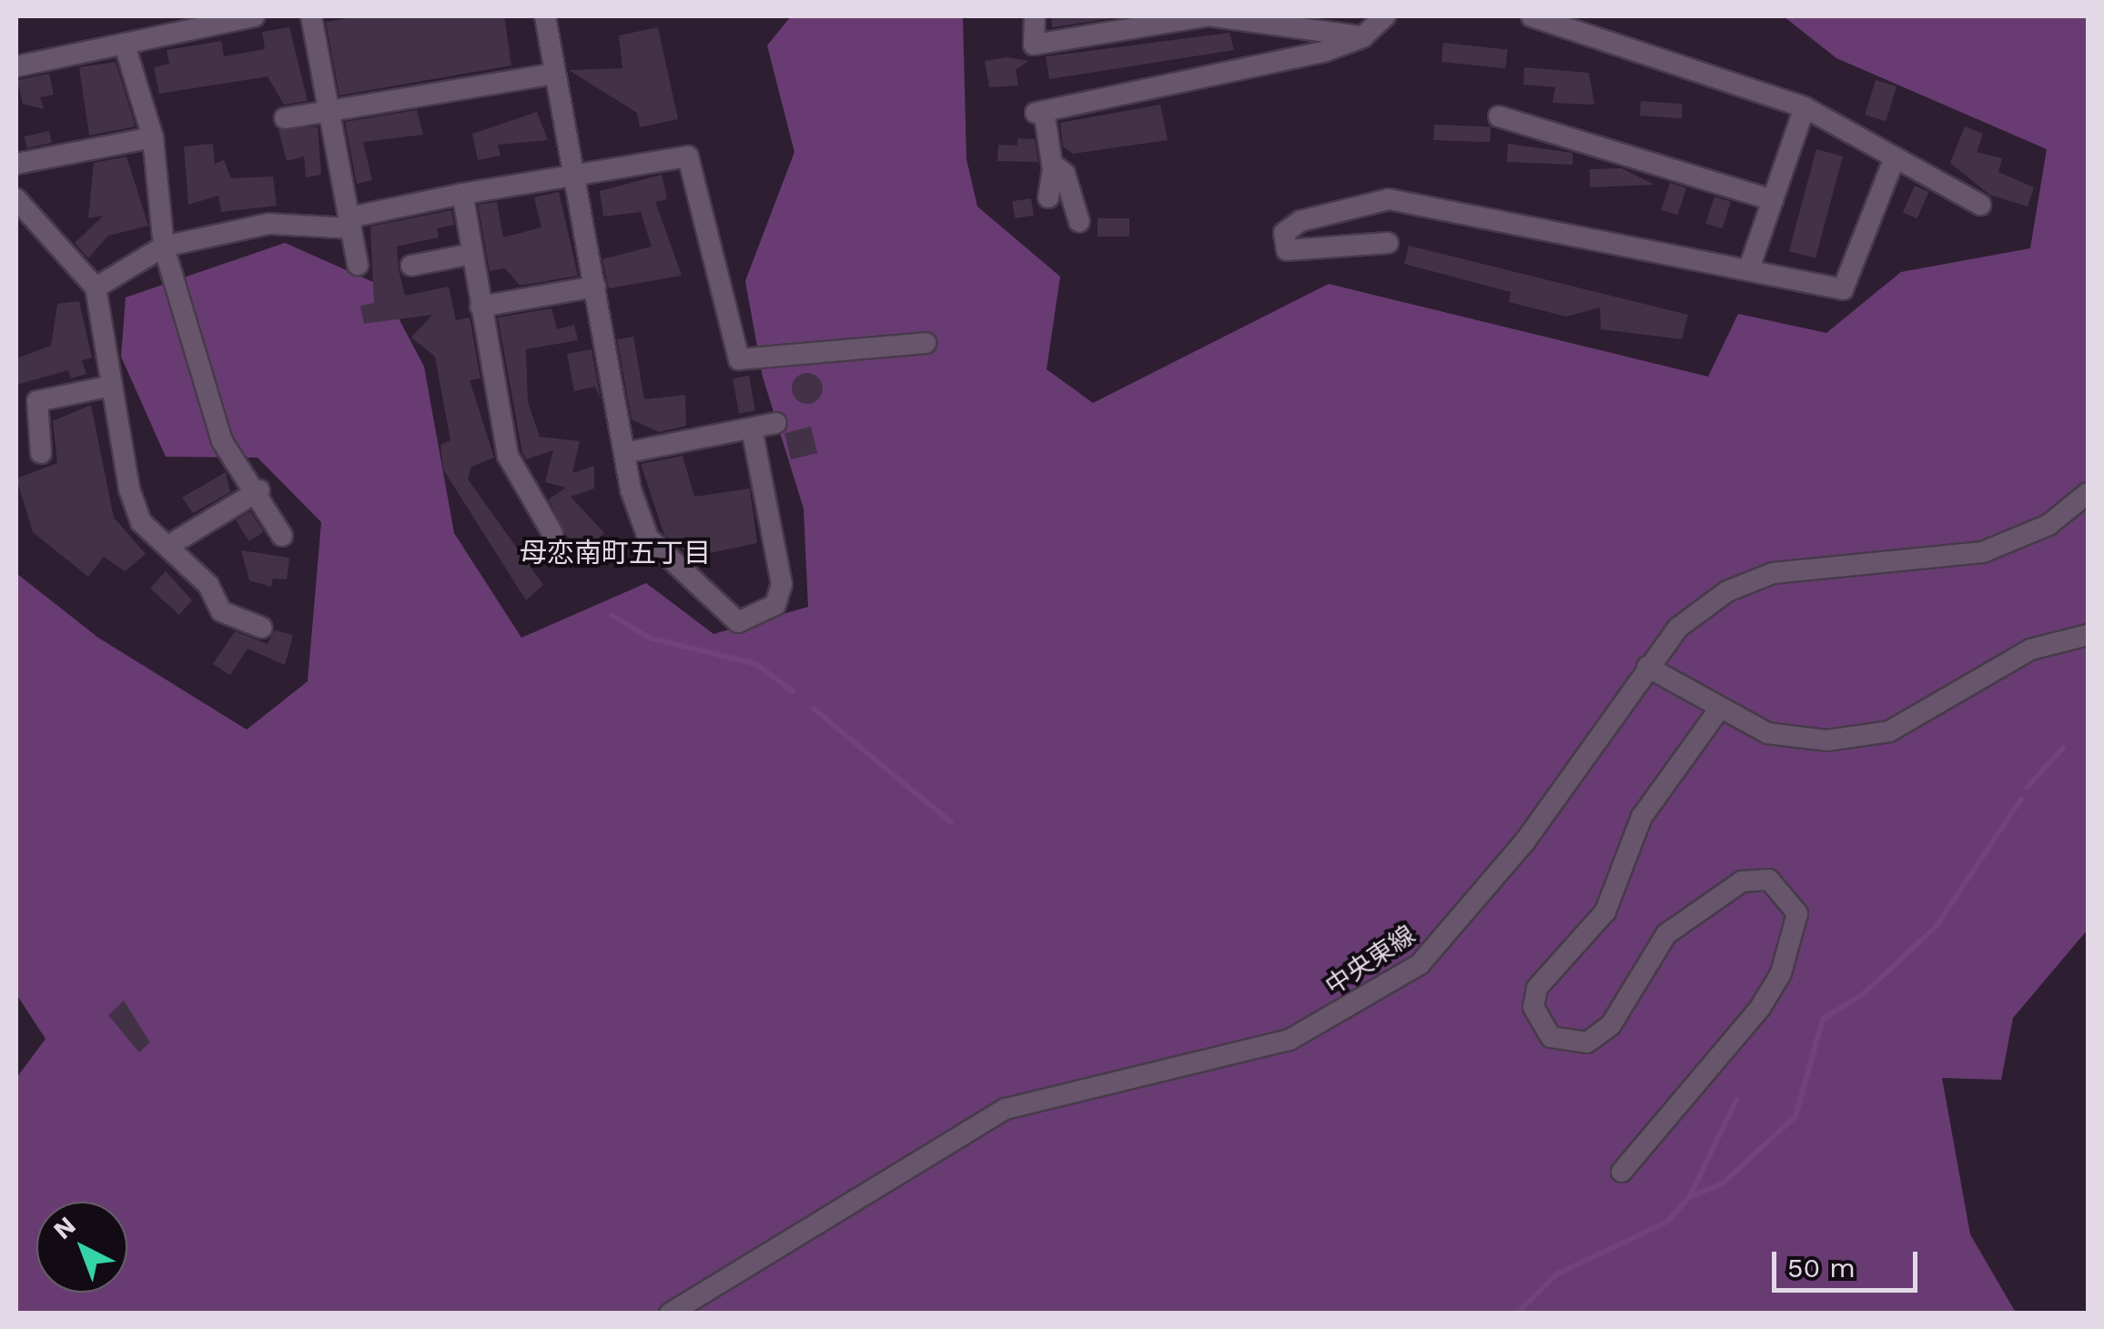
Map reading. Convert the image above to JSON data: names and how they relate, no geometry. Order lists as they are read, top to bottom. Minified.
{"streets":{"street":["中央東線"]},"districts":["母恋南町五丁目"],"scale_bar":"50 m","north":"top left"}
